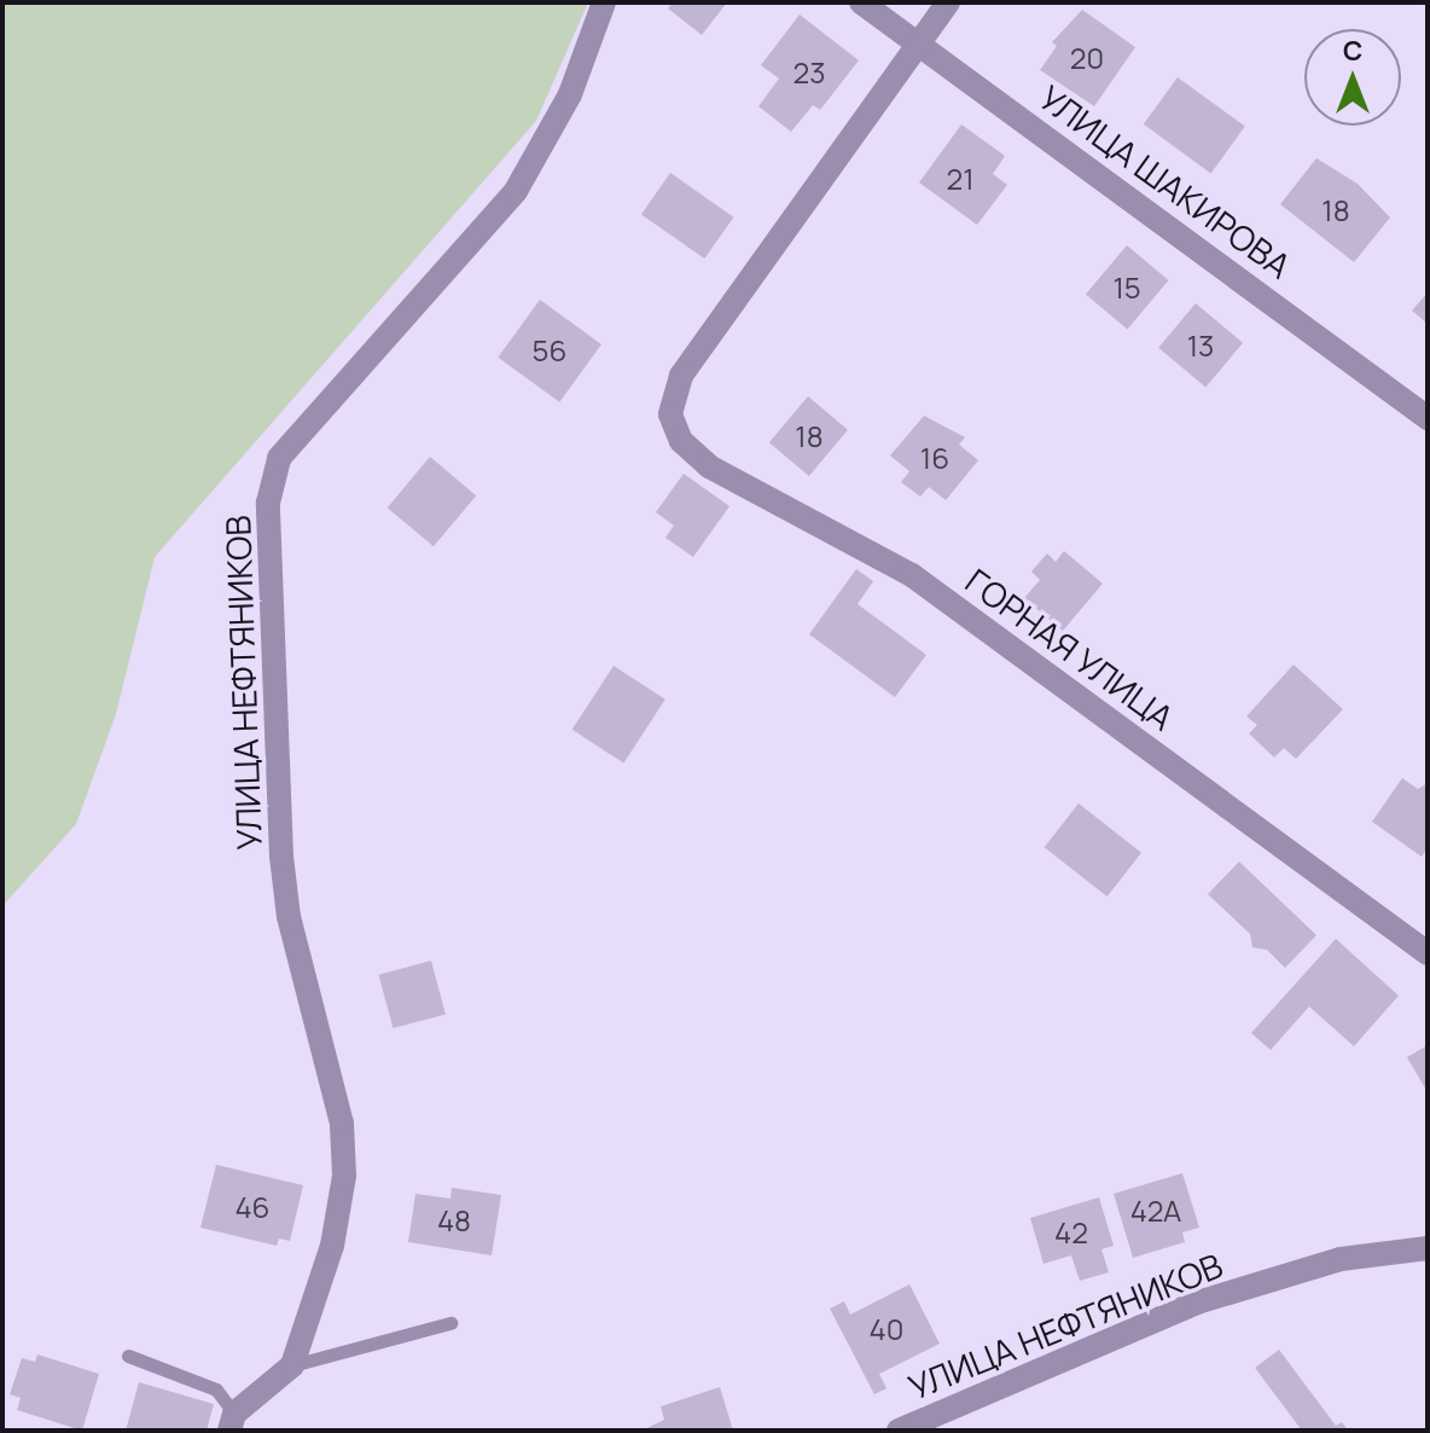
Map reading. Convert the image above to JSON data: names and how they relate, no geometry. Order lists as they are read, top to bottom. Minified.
{"streets":{"street":["УЛИЦА ШАКИРОВА","ГОРНАЯ УЛИЦА","УЛИЦА НЕФТЯНИКОВ"]},"crossings":[["УЛИЦА ШАКИРОВА","ГОРНАЯ УЛИЦА"]],"house_numbers":["20","23","21","18","15","13","56","18","16","46","42А","48","42","40"],"north":"top"}
